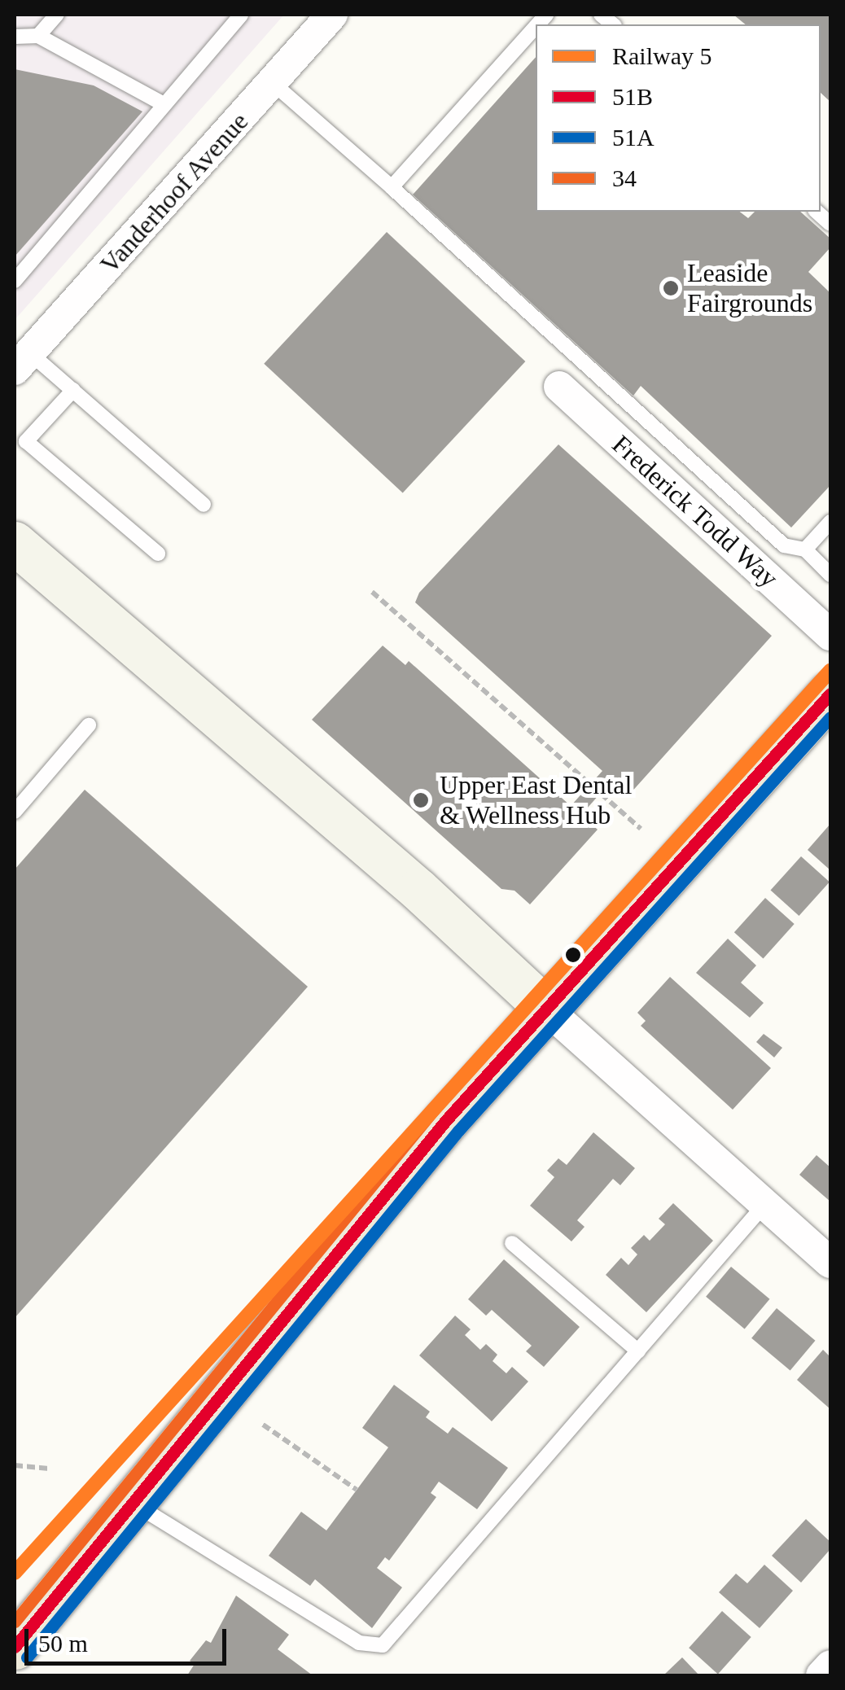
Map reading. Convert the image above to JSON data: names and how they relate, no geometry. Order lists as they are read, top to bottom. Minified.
{"streets":{"street":["Vanderhoof Avenue","Frederick Todd Way"]},"places":["Leaside Fairgrounds","Upper East Dental & Wellness Hub"],"lines":["rail line 5","transit line 34","transit line 51B","transit line 51A"],"legend":["Railway 5","51B","51A","34"],"scale_bar":"50 m"}
